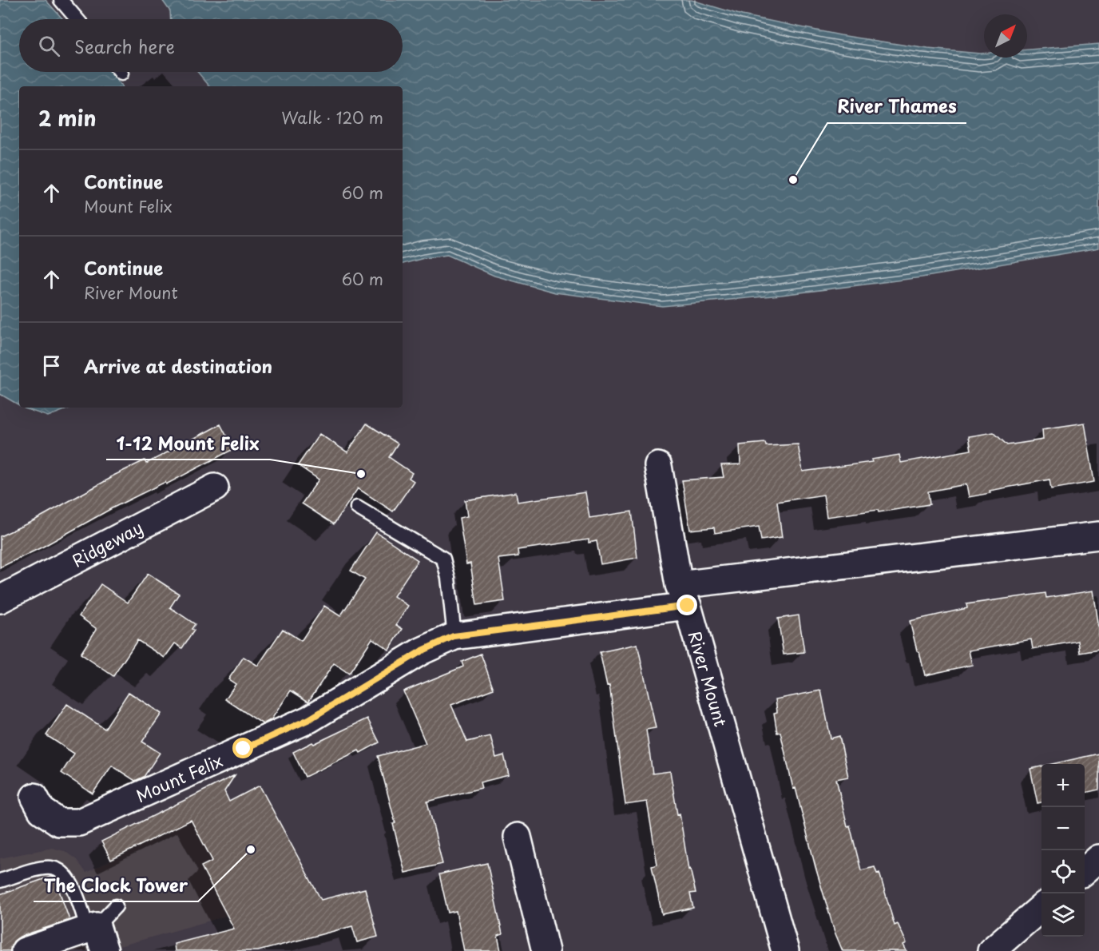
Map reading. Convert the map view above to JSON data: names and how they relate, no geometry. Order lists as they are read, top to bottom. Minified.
{"streets":{"street":["Ridgeway","River Mount","Mount Felix"]},"places":["River Thames","1-12 Mount Felix","The Clock Tower"],"north":"top right","page":{"search":"Search here","heading":["2 min","Walk · 120 m"],"list":[["Continue","Mount Felix","60 m"],["Continue","River Mount","60 m"],"Arrive at destination"],"map_buttons":["+","−"]}}
